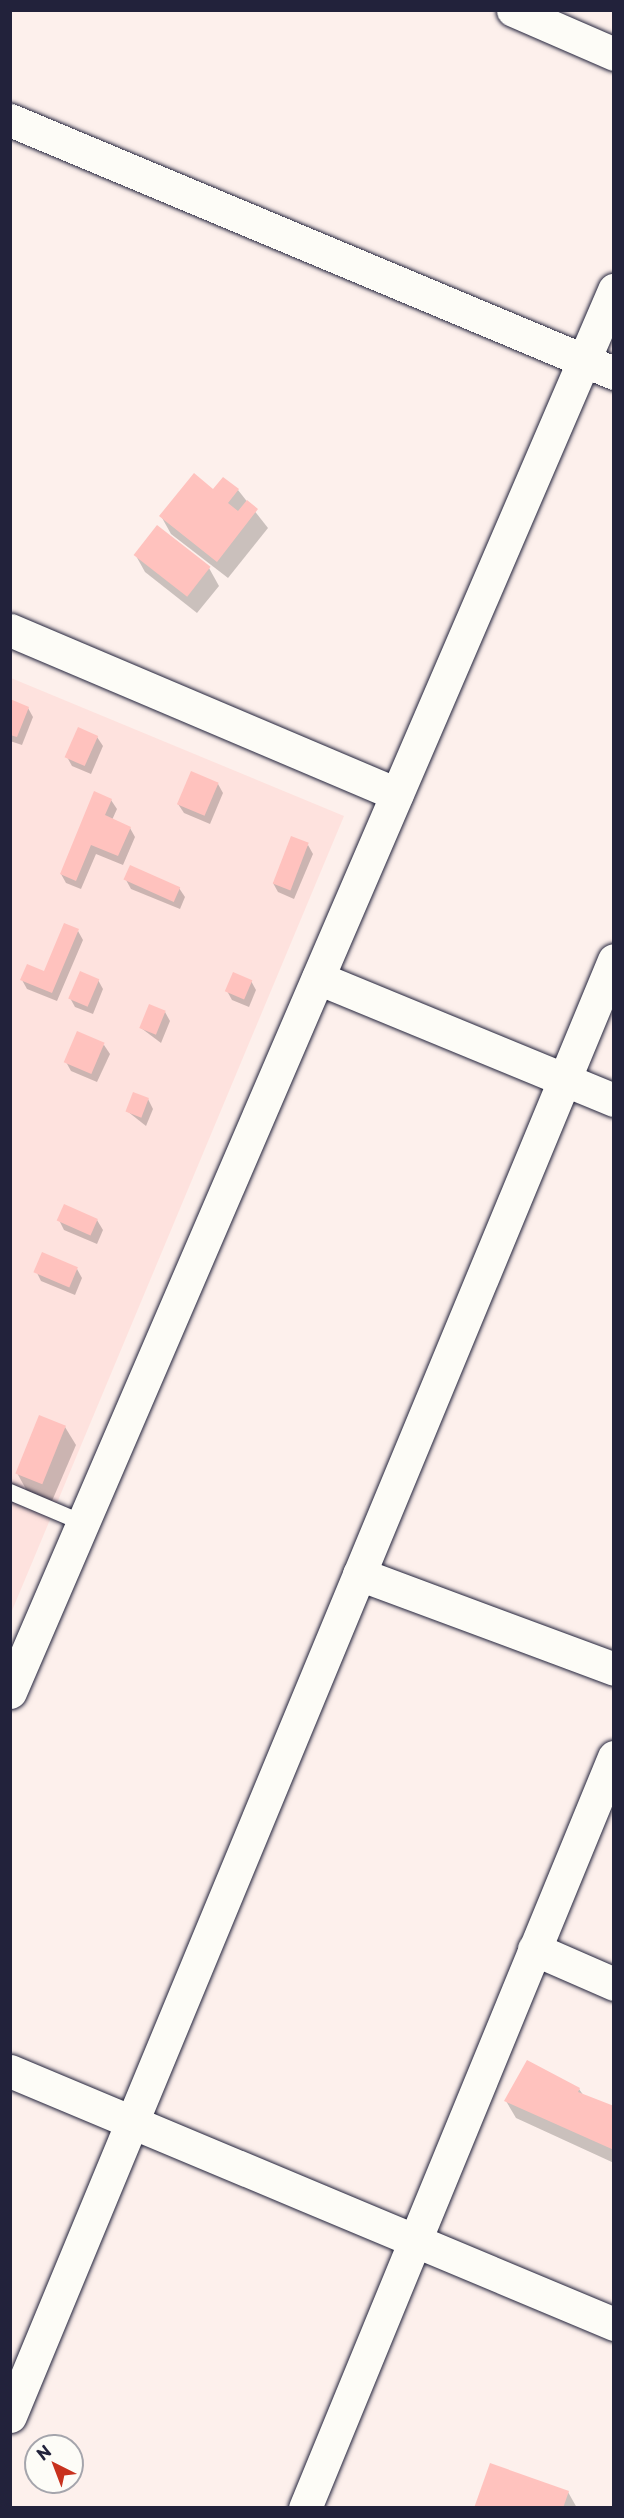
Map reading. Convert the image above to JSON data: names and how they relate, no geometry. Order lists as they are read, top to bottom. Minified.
{"north":"top left"}
